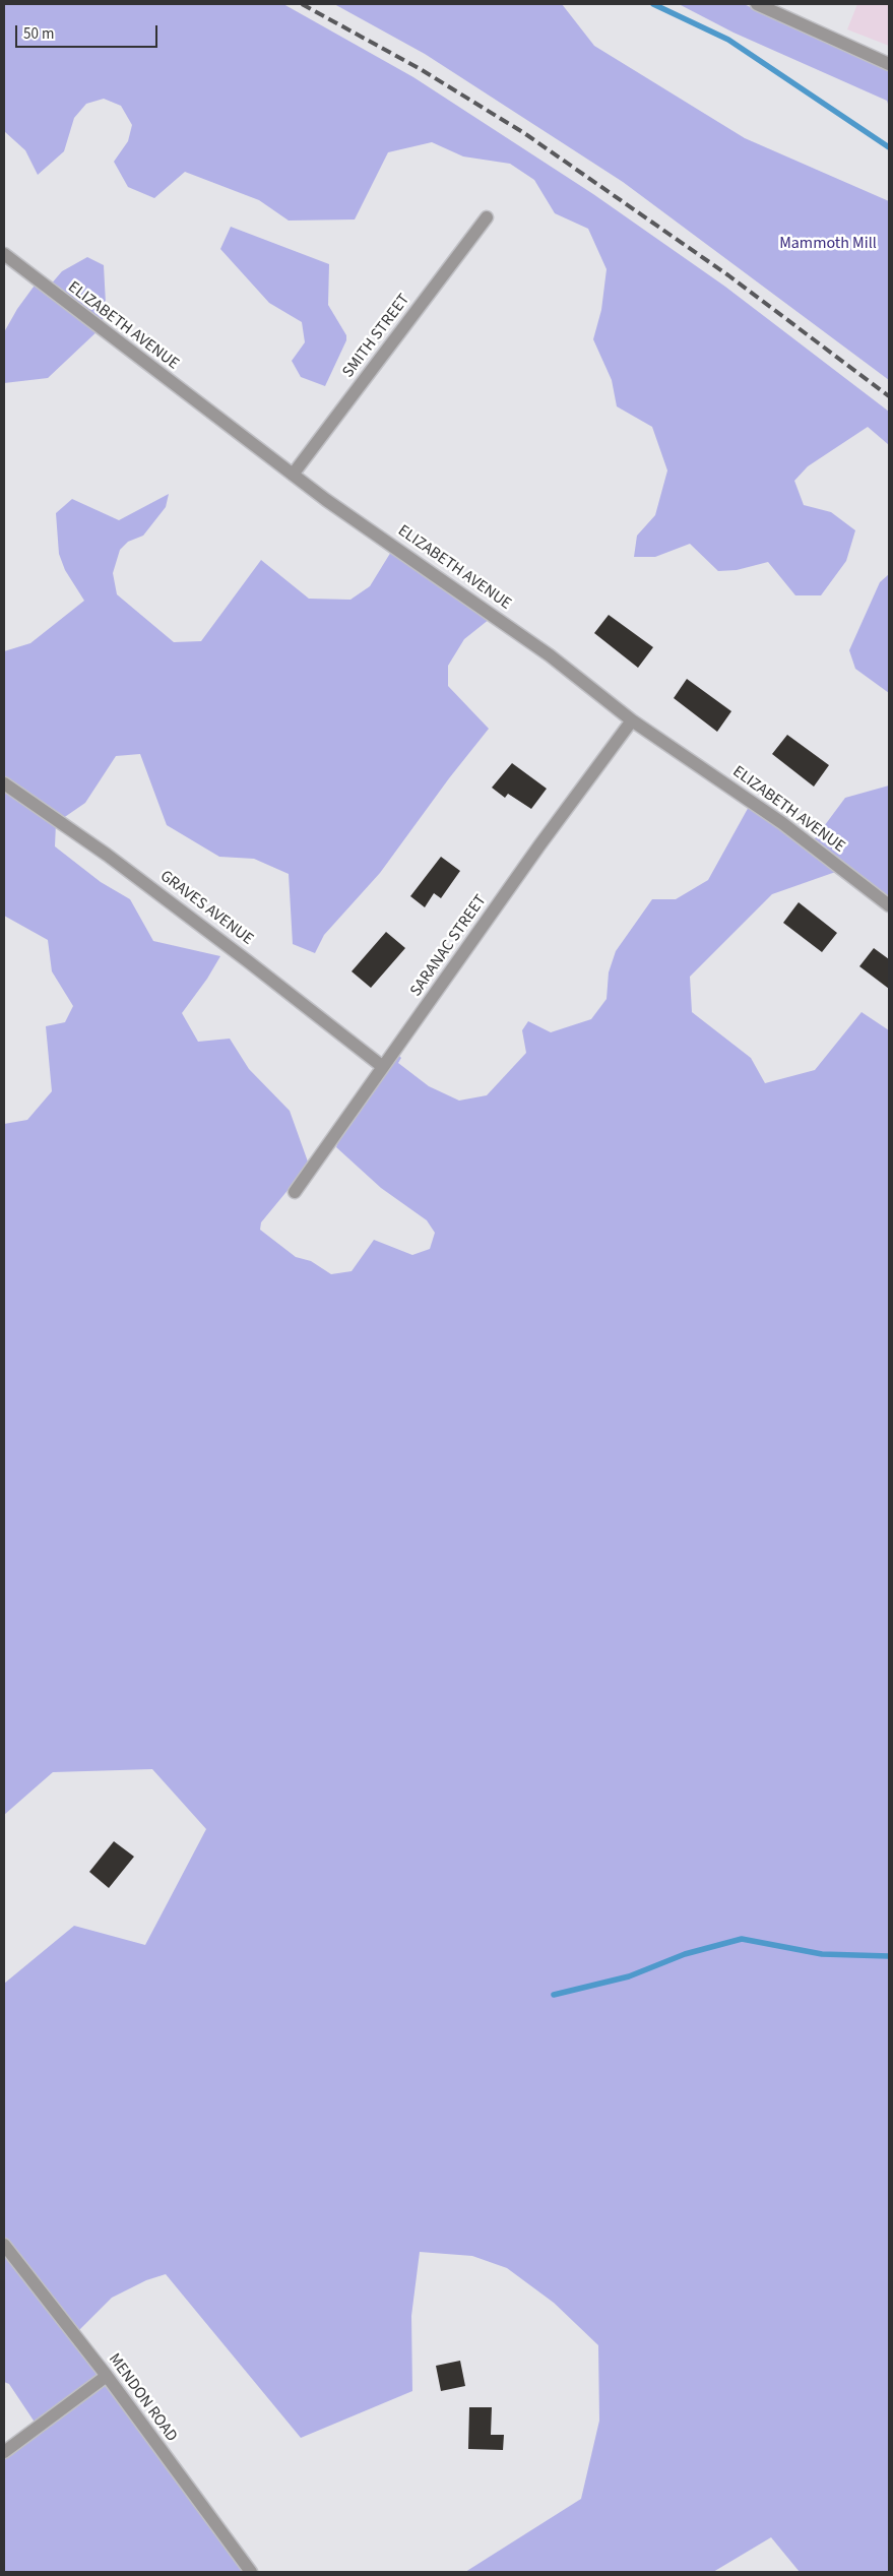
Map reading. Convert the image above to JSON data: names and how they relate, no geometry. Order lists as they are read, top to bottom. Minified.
{"streets":{"street":["ELIZABETH AVENUE","SMITH STREET","GRAVES AVENUE","SARANAC STREET","MENDON ROAD"]},"crossings":[["ELIZABETH AVENUE","SMITH STREET"],["ELIZABETH AVENUE","SARANAC STREET"],["GRAVES AVENUE","SARANAC STREET"]],"parks":["Mammoth Mill"],"scale_bar":"50 m"}
